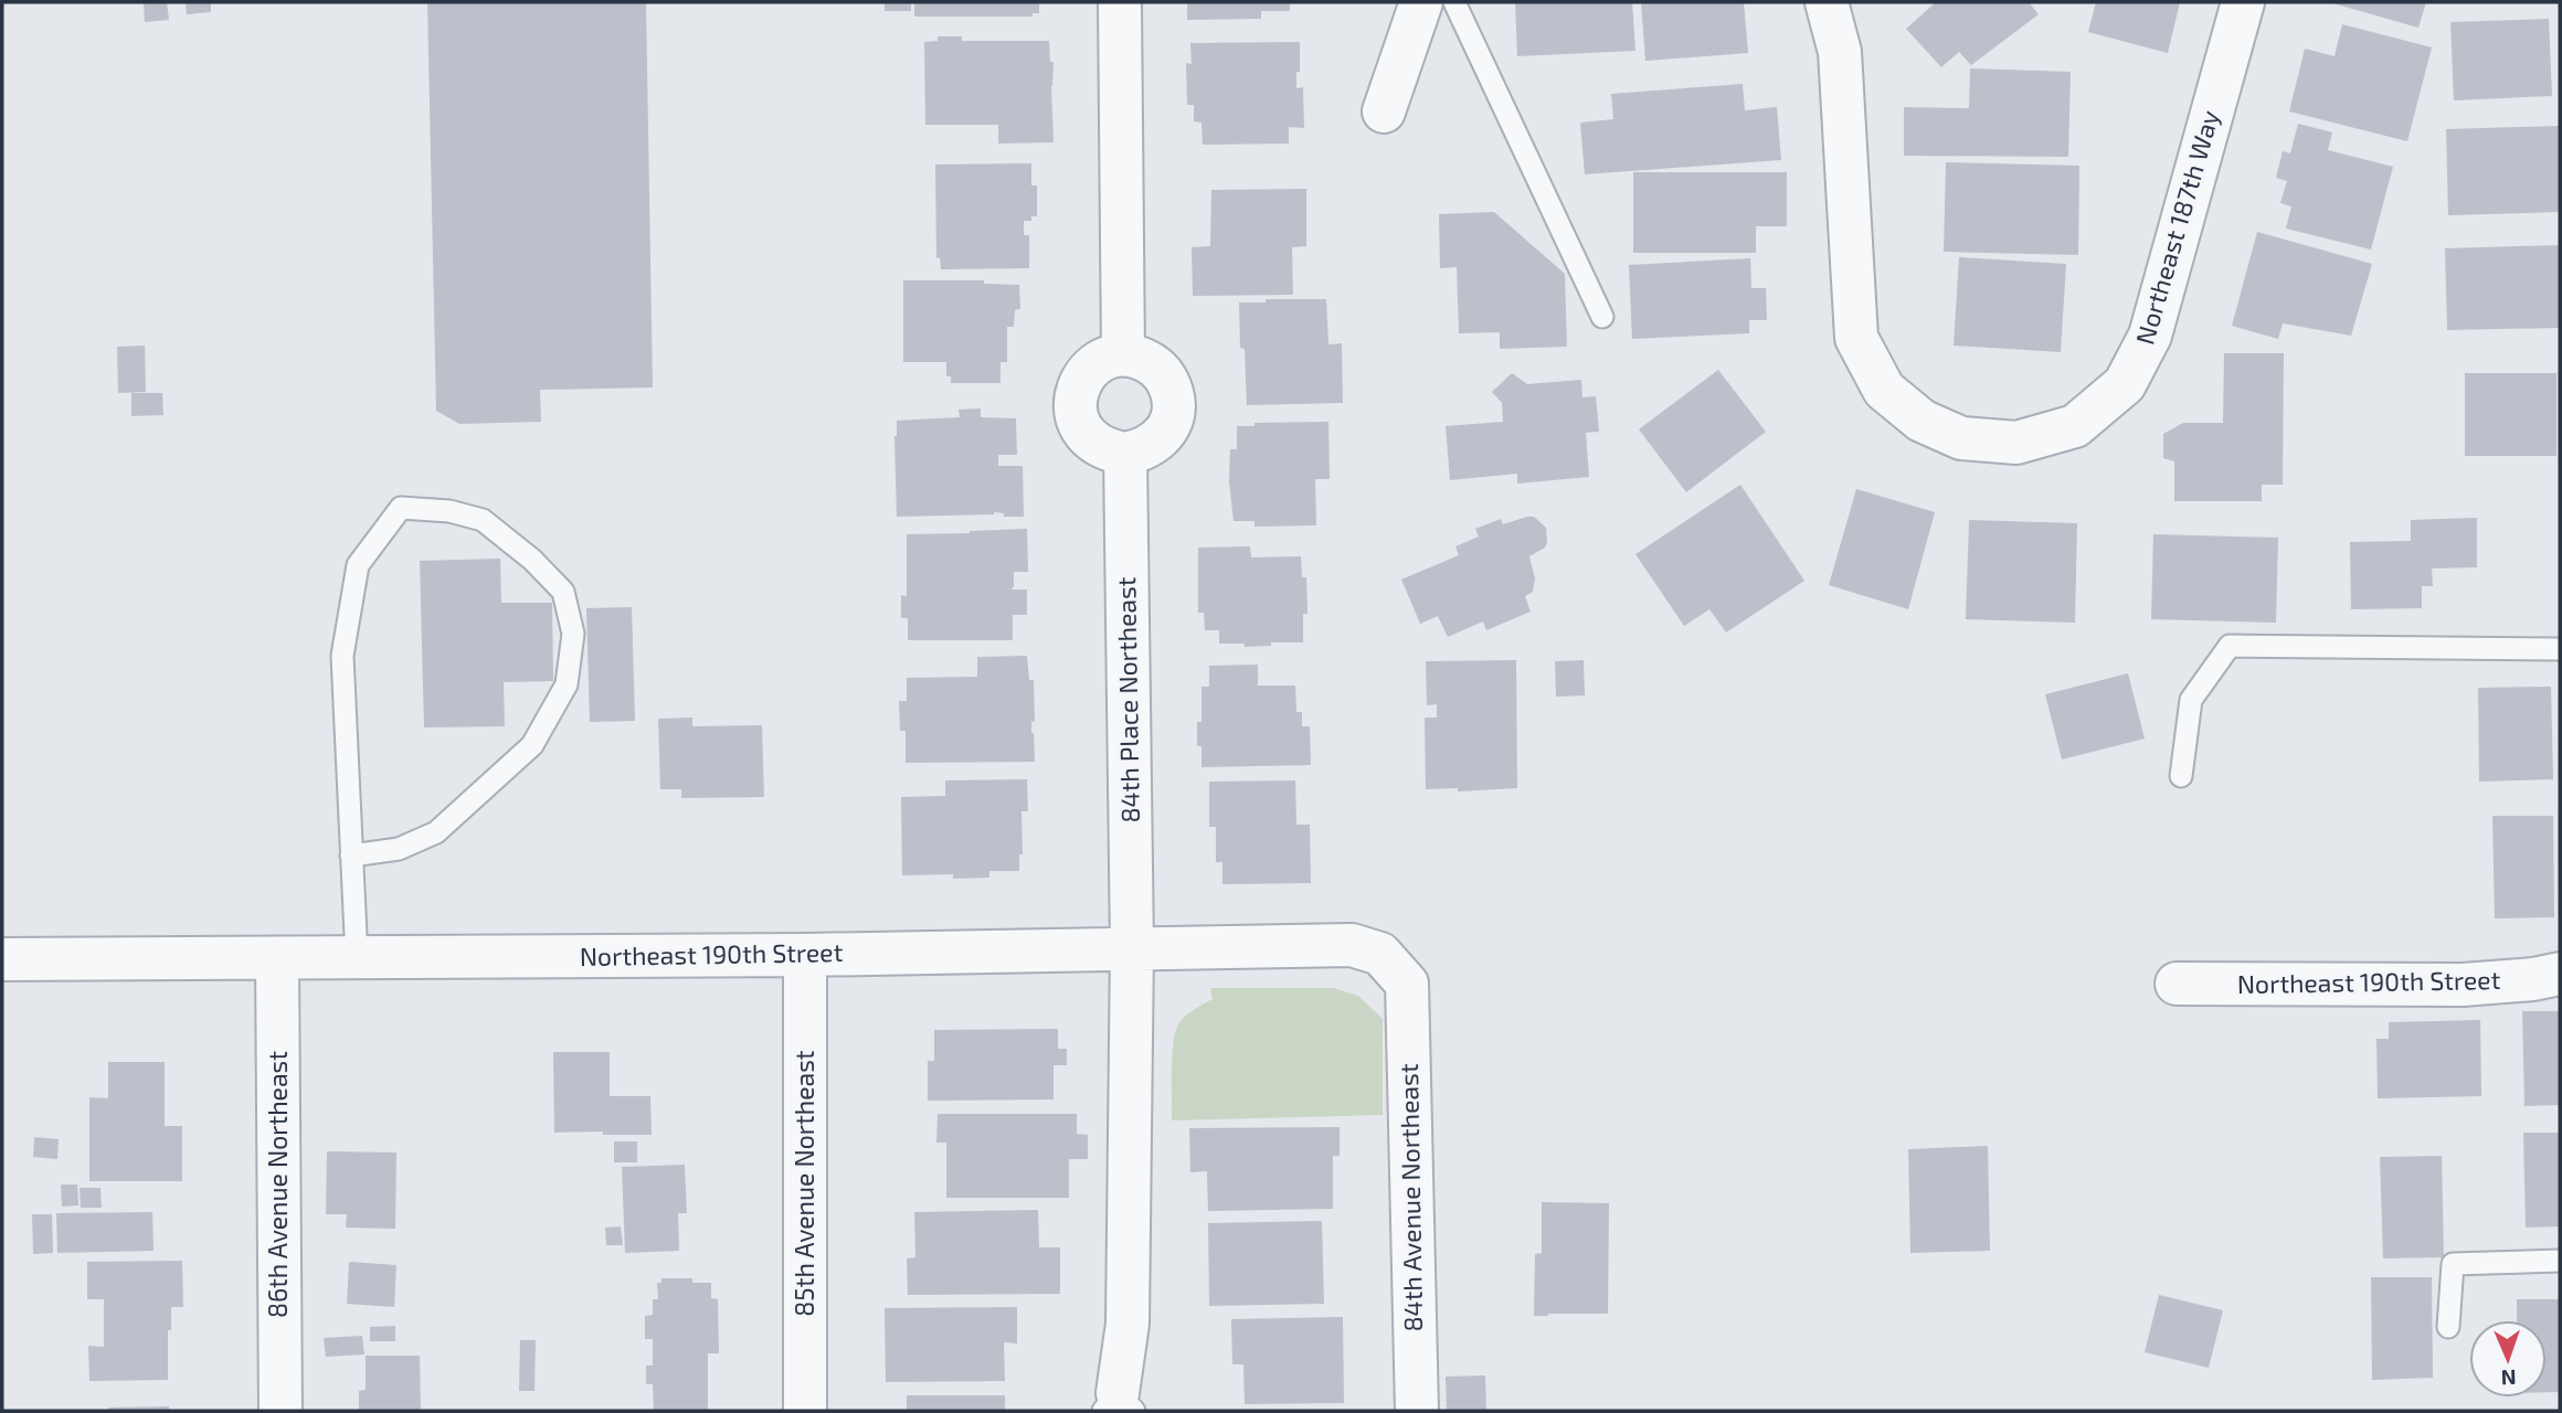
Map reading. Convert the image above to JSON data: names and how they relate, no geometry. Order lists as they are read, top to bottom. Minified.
{"streets":{"street":["Northeast 187th Way","84th Place Northeast","Northeast 190th Street","85th Avenue Northeast","86th Avenue Northeast","84th Avenue Northeast"]},"crossings":[["84th Place Northeast","Northeast 190th Street"],["Northeast 190th Street","85th Avenue Northeast"],["Northeast 190th Street","86th Avenue Northeast"],["Northeast 190th Street","84th Avenue Northeast"]],"north":"bottom"}
